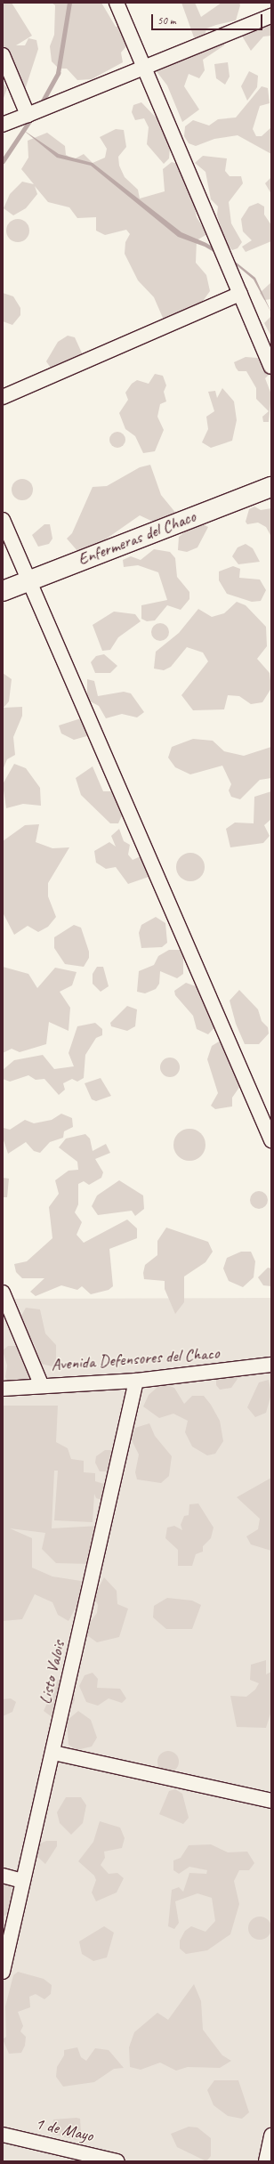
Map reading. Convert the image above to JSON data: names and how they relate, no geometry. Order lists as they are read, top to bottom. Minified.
{"streets":{"main road":["Enfermeras del Chaco"],"street":["Avenida Defensores del Chaco","Listo Valois","1 de Mayo"]},"crossings":[["Avenida Defensores del Chaco","Listo Valois"]],"scale_bar":"50 m"}
